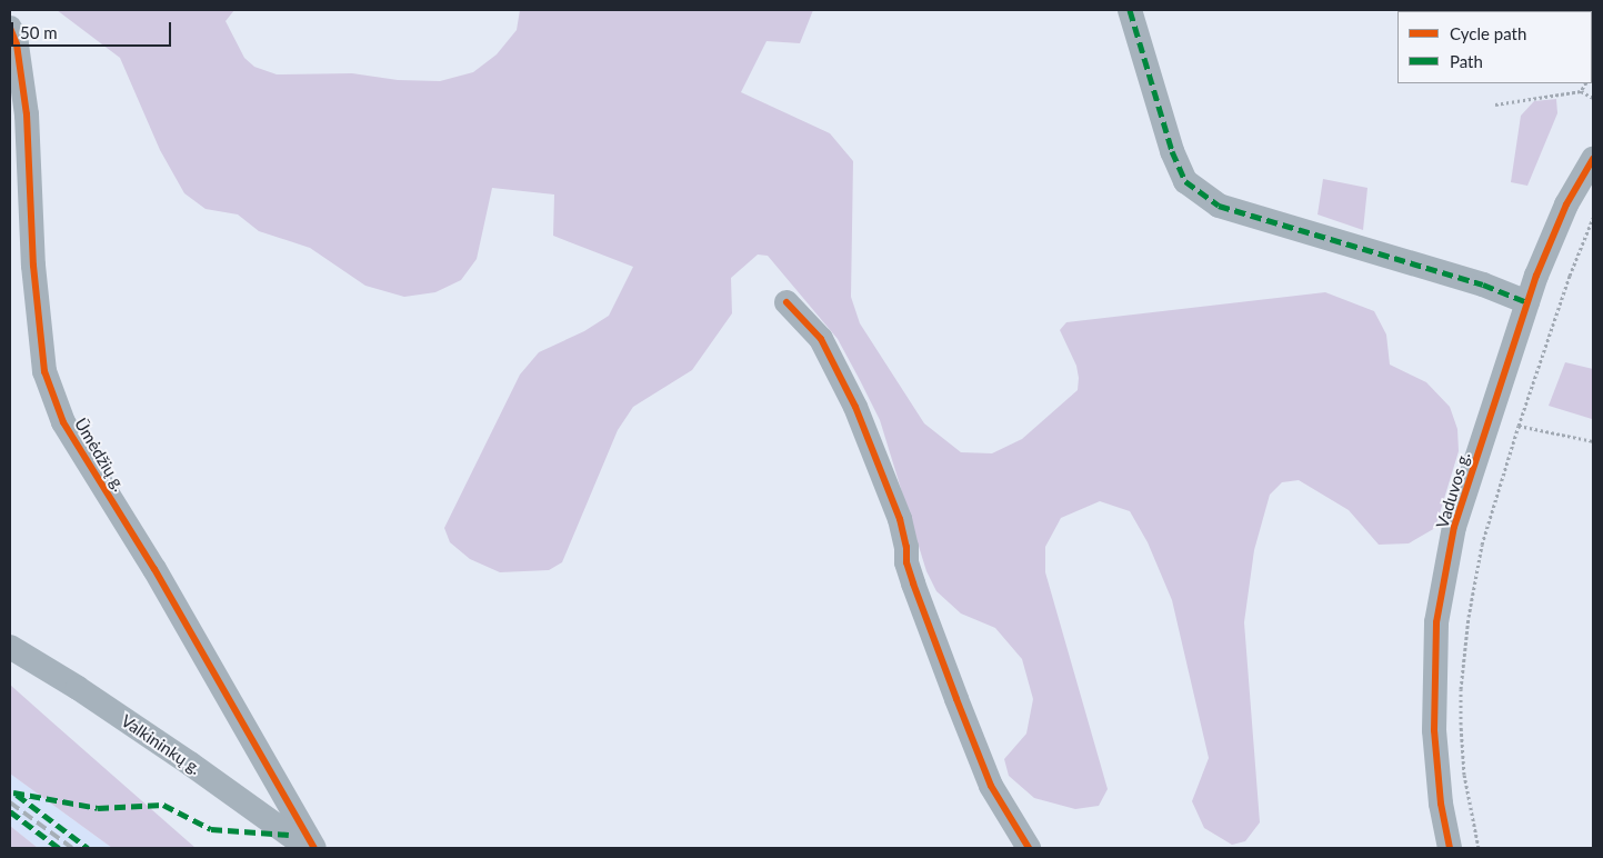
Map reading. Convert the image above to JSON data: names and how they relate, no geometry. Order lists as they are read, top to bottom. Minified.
{"streets":{"street":["Ūmėdžių g.","Vaduvos g.","Valkininkų g."]},"legend":["Cycle path","Path"],"scale_bar":"50 m"}
